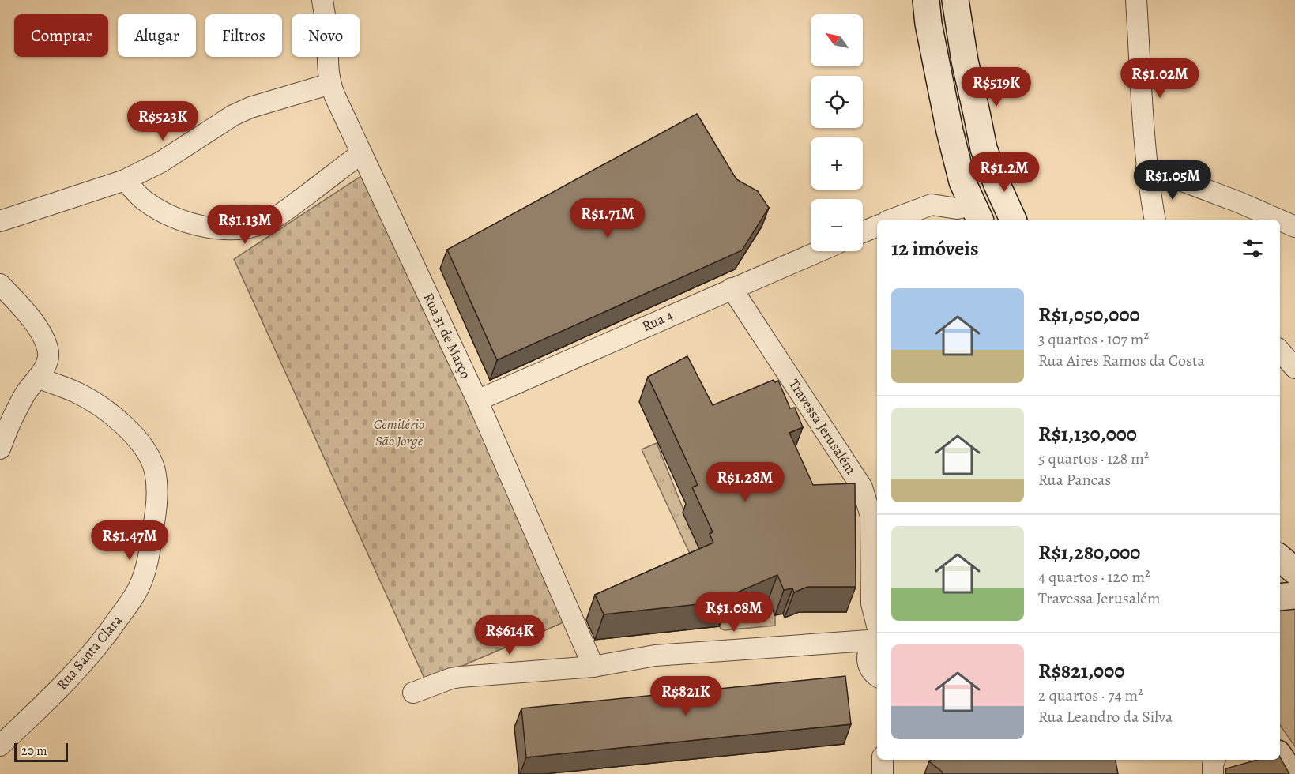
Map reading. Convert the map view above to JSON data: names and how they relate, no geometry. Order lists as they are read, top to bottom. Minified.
{"streets":{"street":["Rua 4","Rua 31 de Março","Travessa Jerusalém","Rua Santa Clara"]},"crossings":[["Rua 4","Rua 31 de Março"],["Rua 4","Travessa Jerusalém"]],"parks":["Cemitério São Jorge"],"scale_bar":"20 m","north":"top left","page":{"map_buttons":["+","−"],"chip":["Comprar","Alugar","Filtros","Novo"],"price":["R$1.02M","R$519K","R$523K","R$1.2M","R$1.05M","R$1.71M","R$1.13M","R$1.28M","R$1.47M","R$1.08M","R$614K","R$821K"],"heading":"12 imóveis","list":[{"name":"R$1,050,000","note":"3 quartos · 107 m² · Rua Aires Ramos da Costa"},{"name":"R$1,130,000","note":"5 quartos · 128 m² · Rua Pancas"},{"name":"R$1,280,000","note":"4 quartos · 120 m² · Travessa Jerusalém"},{"name":"R$821,000","note":"2 quartos · 74 m² · Rua Leandro da Silva"}],"scale":"20 m"}}
